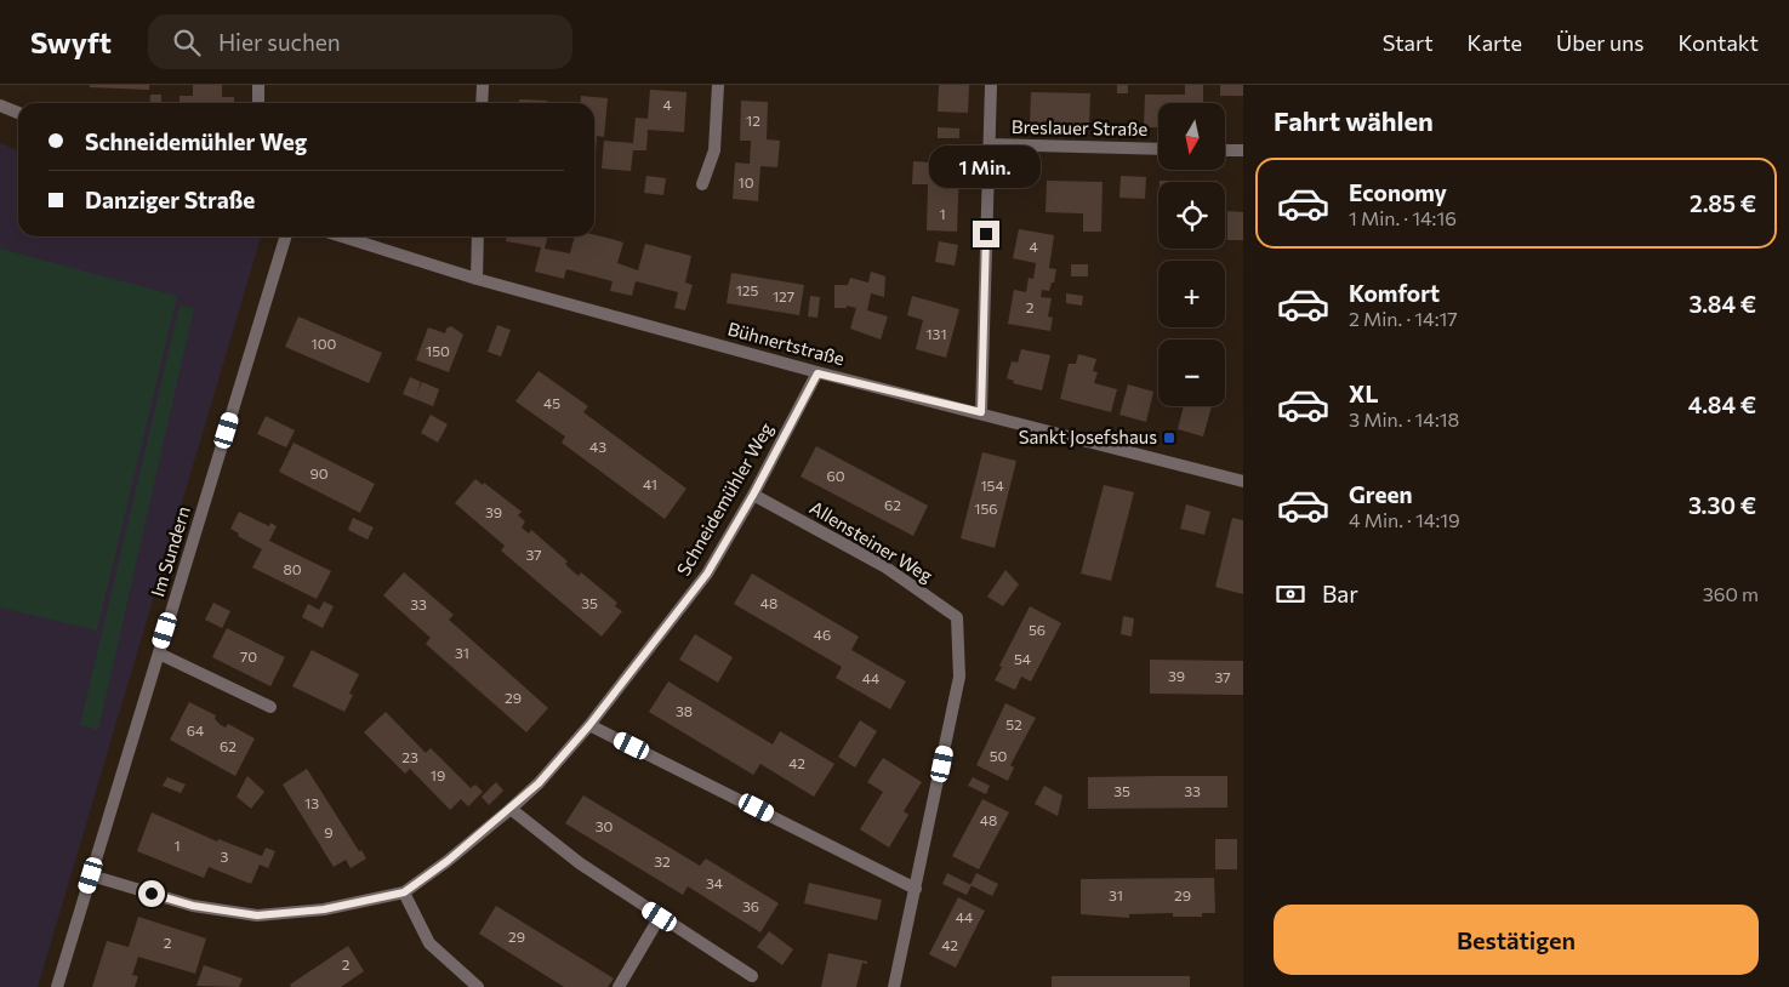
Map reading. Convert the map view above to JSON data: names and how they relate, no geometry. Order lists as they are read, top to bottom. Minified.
{"streets":{"street":["Breslauer Straße","Bühnertstraße","Schneidemühler Weg","Allensteiner Weg","Im Sundern"]},"crossings":[["Bühnertstraße","Schneidemühler Weg"],["Schneidemühler Weg","Allensteiner Weg"],["Schneidemühler Weg","Im Sundern"]],"places":{"transit":["Sankt Josefshaus"]},"house_numbers":["4","12","10","1","4","125","127","2","131","100","150","45","43","90","60","41","154","62","156","39","37","80","35","48","33","56","46","31","70","54","39","37","44","29","38","52","64","62","50","23","42","19","35","33","13","48","30","9","1","3","32","34","31","29","36","44","29","2","42","2"],"north":"bottom","page":{"header":"Swyft","search":"Hier suchen","nav":["Start","Karte","Über uns","Kontakt"],"heading":"Fahrt wählen","map_buttons":["+","−"],"banner":["Schneidemühler Weg","Danziger Straße"],"bubble":"1 Min.","list":[{"name":"Economy","note":"1 Min. · 14:16","value":"2.85 €"},{"name":"Komfort","note":"2 Min. · 14:17","value":"3.84 €"},{"name":"XL","note":"3 Min. · 14:18","value":"4.84 €"},{"name":"Green","note":"4 Min. · 14:19","value":"3.30 €"}],"pay":["Bar","360 m"],"buttons":"Bestätigen"}}
